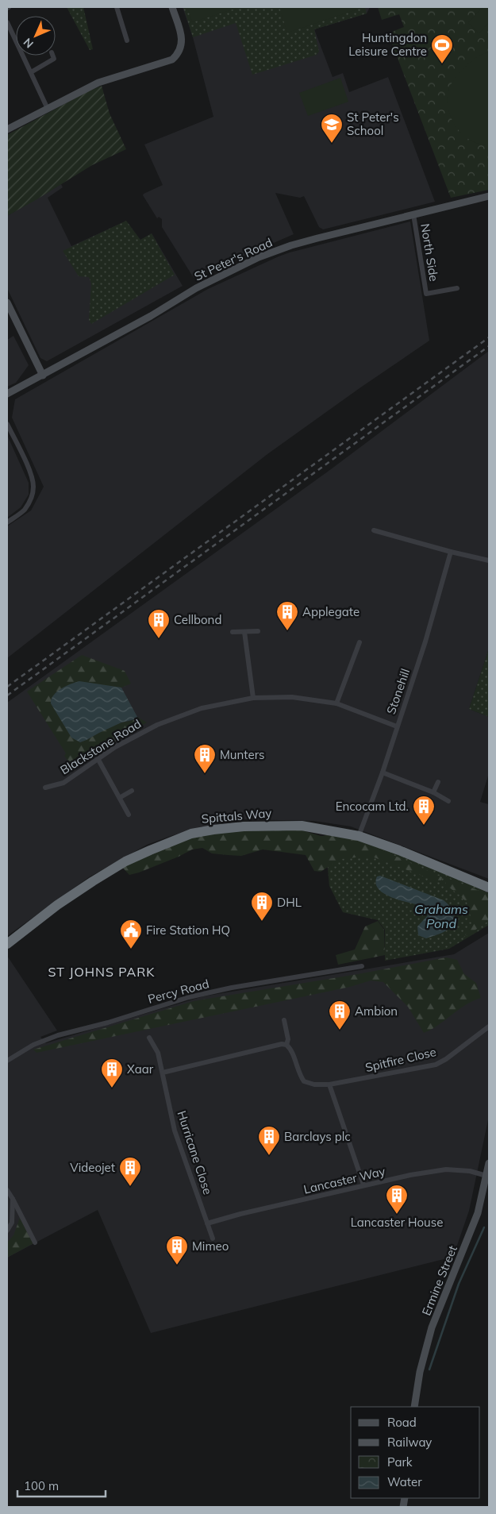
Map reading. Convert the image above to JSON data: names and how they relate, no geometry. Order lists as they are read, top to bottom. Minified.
{"streets":{"highway":["Spittals Way"],"street":["North Side","St Peter's Road","Stonehill","Blackstone Road","Percy Road","Spitfire Close","Hurricane Close","Lancaster Way","Ermine Street"]},"crossings":[["North Side","St Peter's Road"],["Stonehill","Blackstone Road"],["Stonehill","Spittals Way"],["Hurricane Close","Lancaster Way"],["Lancaster Way","Ermine Street"]],"districts":["ST JOHNS PARK"],"water":["Grahams Pond"],"places":{"sports":["Huntingdon Leisure Centre"],"school or university":["St Peter's School"],"building":["Applegate","Cellbond","Munters","Encocam Ltd.","DHL","Ambion","Xaar","Barclays plc","Videojet","Lancaster House","Mimeo"],"public building":["Fire Station HQ"]},"legend":["Road","Railway","Park","Water"],"scale_bar":"100 m","north":"bottom left"}
